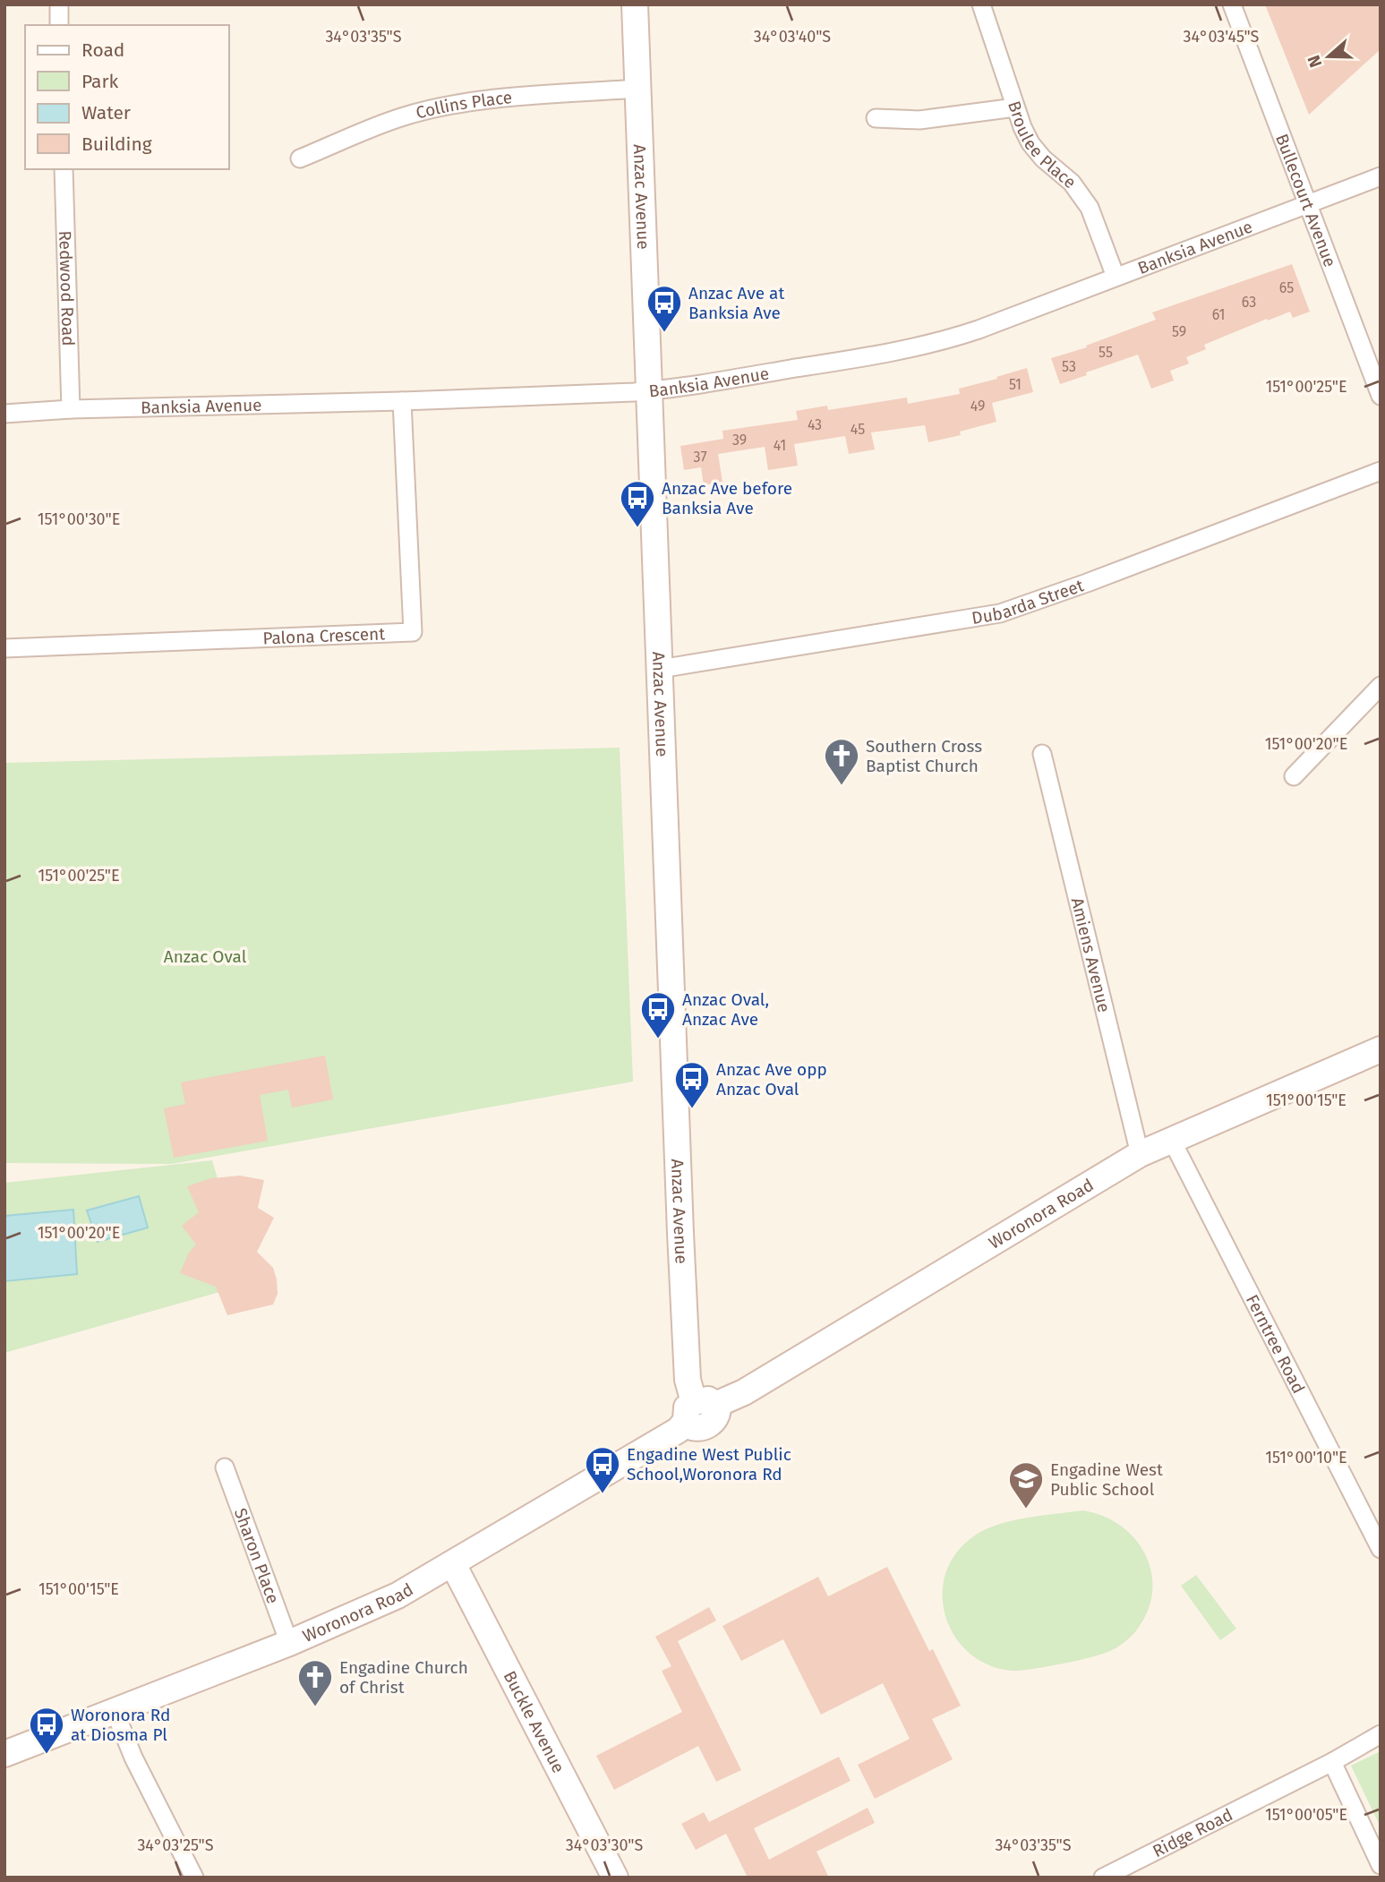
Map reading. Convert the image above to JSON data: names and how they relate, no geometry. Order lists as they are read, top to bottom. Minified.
{"streets":{"street":["Collins Place","Broulee Place","Anzac Avenue","Bullecourt Avenue","Banksia Avenue","Redwood Road","Dubarda Street","Palona Crescent","Amiens Avenue","Woronora Road","Ferntree Road","Sharon Place","Buckle Avenue","Ridge Road"]},"crossings":[["Collins Place","Anzac Avenue"],["Broulee Place","Banksia Avenue"],["Anzac Avenue","Banksia Avenue"],["Anzac Avenue","Dubarda Street"],["Anzac Avenue","Woronora Road"],["Bullecourt Avenue","Banksia Avenue"],["Banksia Avenue","Redwood Road"],["Banksia Avenue","Palona Crescent"],["Amiens Avenue","Woronora Road"],["Woronora Road","Ferntree Road"],["Woronora Road","Sharon Place"],["Woronora Road","Buckle Avenue"]],"parks":["Anzac Oval"],"places":{"bus stop":["Anzac Ave at Banksia Ave","Anzac Ave before Banksia Ave","Anzac Oval, Anzac Ave","Anzac Ave opp Anzac Oval","Engadine West Public School,Woronora Rd","Woronora Rd at Diosma Pl"],"church":["Southern Cross Baptist Church","Engadine Church of Christ"],"school or university":["Engadine West Public School"]},"house_numbers":["65","63","61","59","55","53","51","49","43","45","39","41","37"],"legend":["Road","Park","Water","Building"],"north":"left","coordinates":["34°03'35\"S","34°03'40\"S","34°03'45\"S","151°00'25\"E","151°00'30\"E","151°00'20\"E","151°00'15\"E","151°00'10\"E","151°00'05\"E","34°03'25\"S","34°03'30\"S"]}
